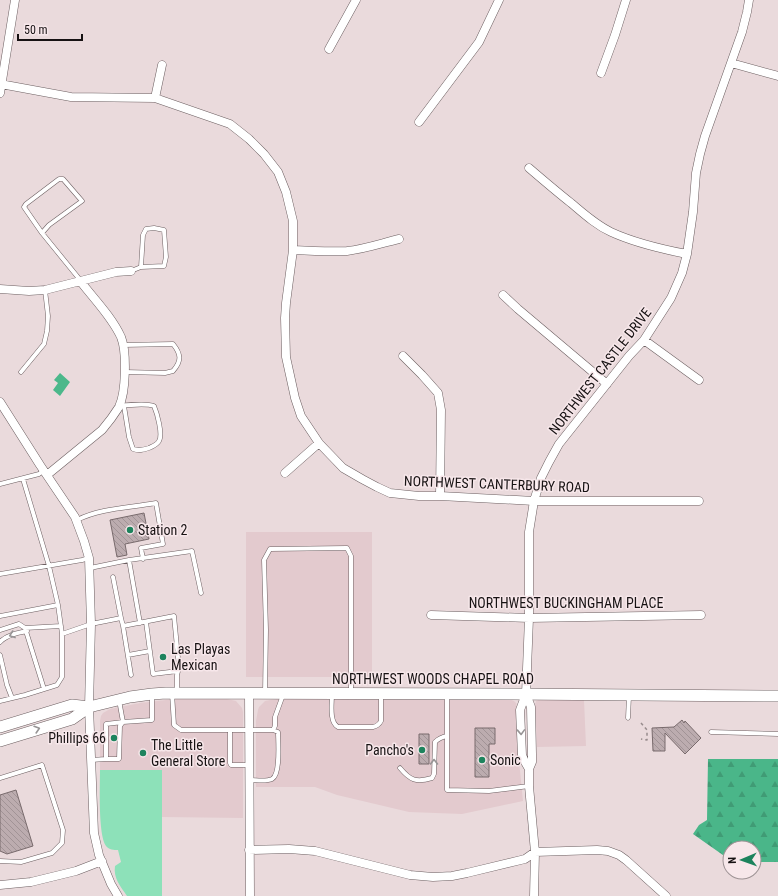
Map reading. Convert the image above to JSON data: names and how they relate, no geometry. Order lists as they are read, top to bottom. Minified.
{"streets":{"main road":["NORTHWEST WOODS CHAPEL ROAD"],"street":["NORTHWEST CASTLE DRIVE","NORTHWEST CANTERBURY ROAD","NORTHWEST BUCKINGHAM PLACE"]},"crossings":[["NORTHWEST CASTLE DRIVE","NORTHWEST CANTERBURY ROAD"],["NORTHWEST CASTLE DRIVE","NORTHWEST BUCKINGHAM PLACE"],["NORTHWEST CASTLE DRIVE","NORTHWEST WOODS CHAPEL ROAD"]],"places":["Station 2","Las Playas Mexican","Phillips 66","Pancho's","The Little General Store","Sonic"],"scale_bar":"50 m","north":"left"}
